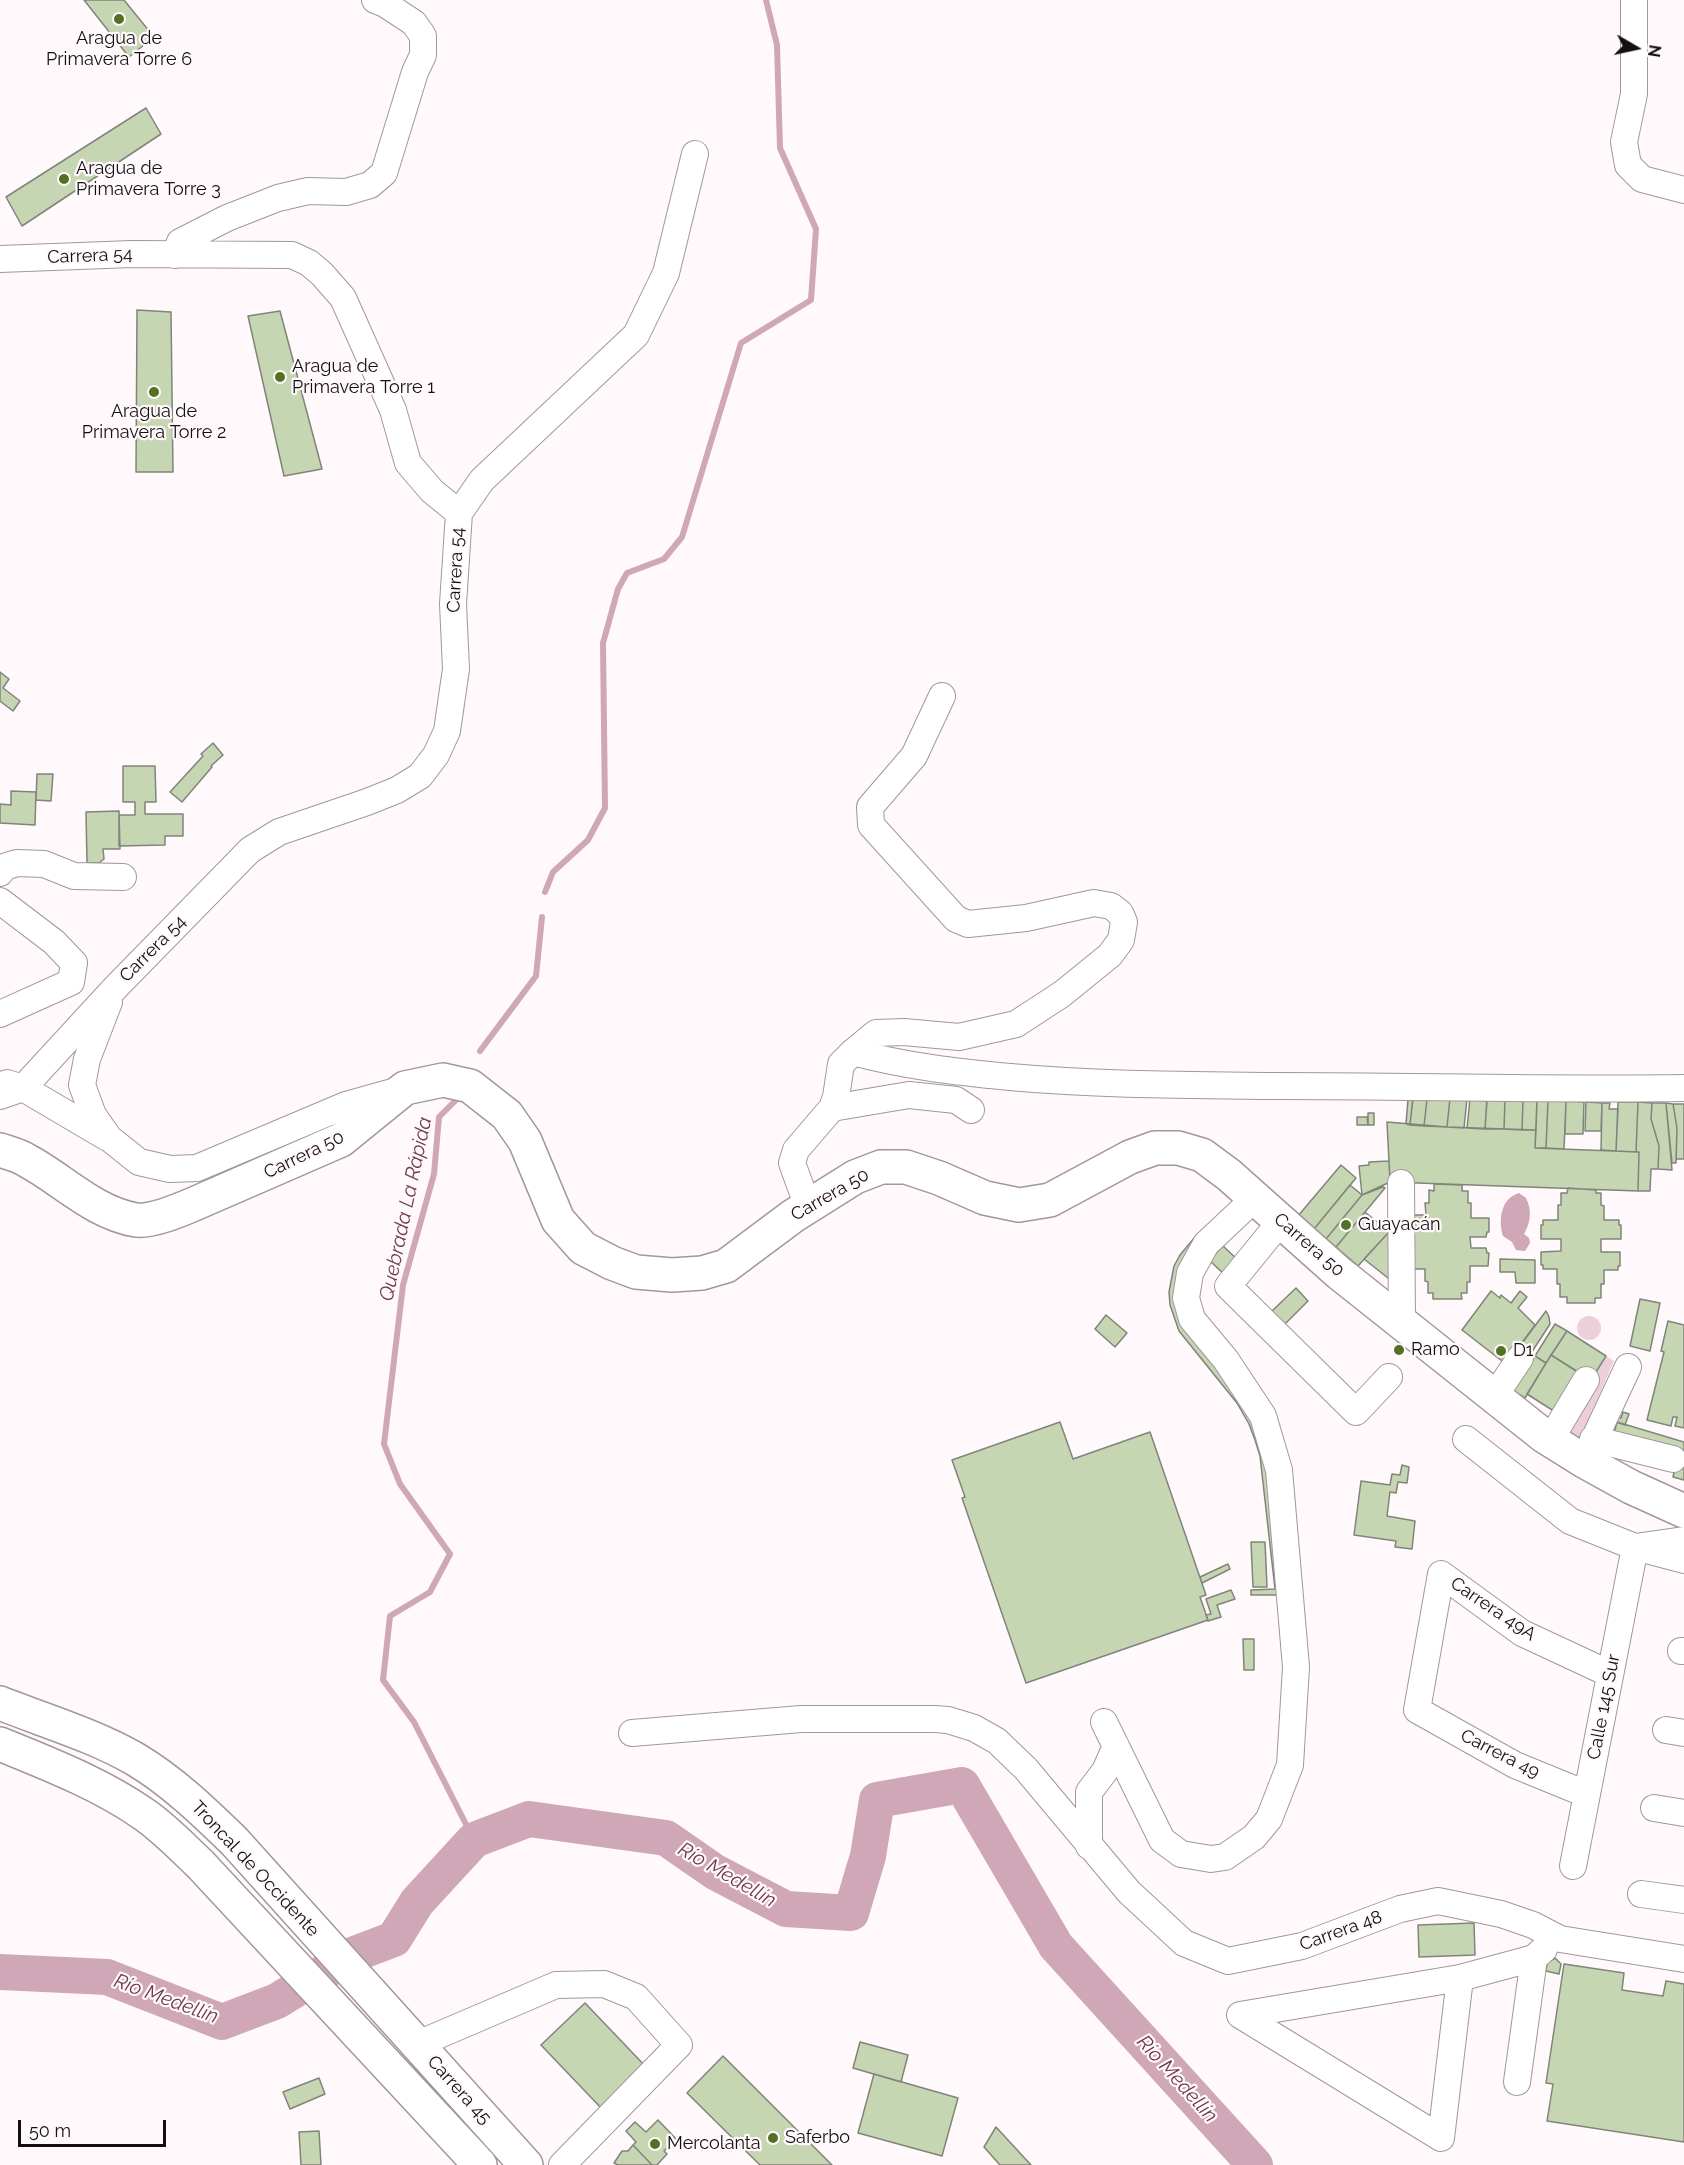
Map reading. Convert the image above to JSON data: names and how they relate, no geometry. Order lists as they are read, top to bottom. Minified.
{"streets":{"main road":["Carrera 50","Troncal de Occidente","Carrera 45"],"street":["Carrera 54","Carrera 49A","Calle 145 Sur","Carrera 49","Carrera 48"]},"crossings":[["Carrera 54","Carrera 50"],["Carrera 49A","Calle 145 Sur"],["Carrera 49A","Carrera 49"],["Calle 145 Sur","Carrera 49"],["Troncal de Occidente","Carrera 45"]],"water":["Quebrada La Rápida","Río Medellín"],"places":["Aragua de Primavera Torre 6","Aragua de Primavera Torre 3","Aragua de Primavera Torre 1","Aragua de Primavera Torre 2","Guayacán","Ramo","D1","Saferbo","Mercolanta"],"scale_bar":"50 m","north":"right"}
